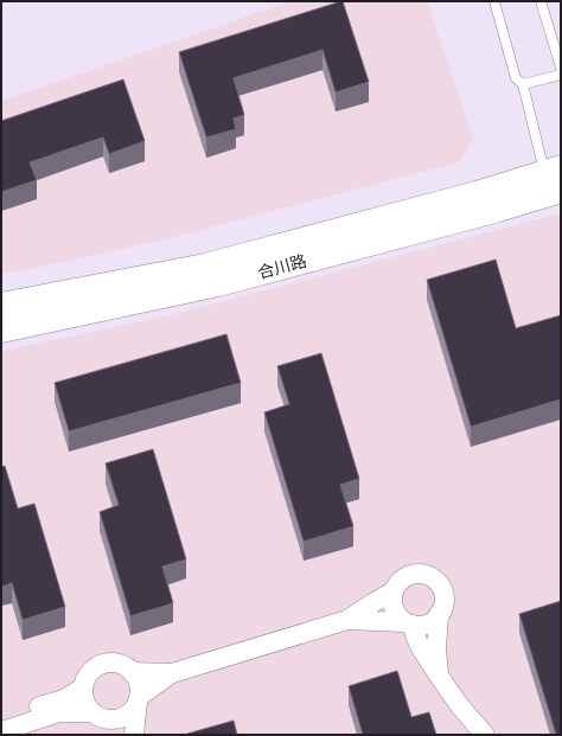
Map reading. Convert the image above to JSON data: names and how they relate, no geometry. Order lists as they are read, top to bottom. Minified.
{"streets":{"main road":["合川路"]}}
